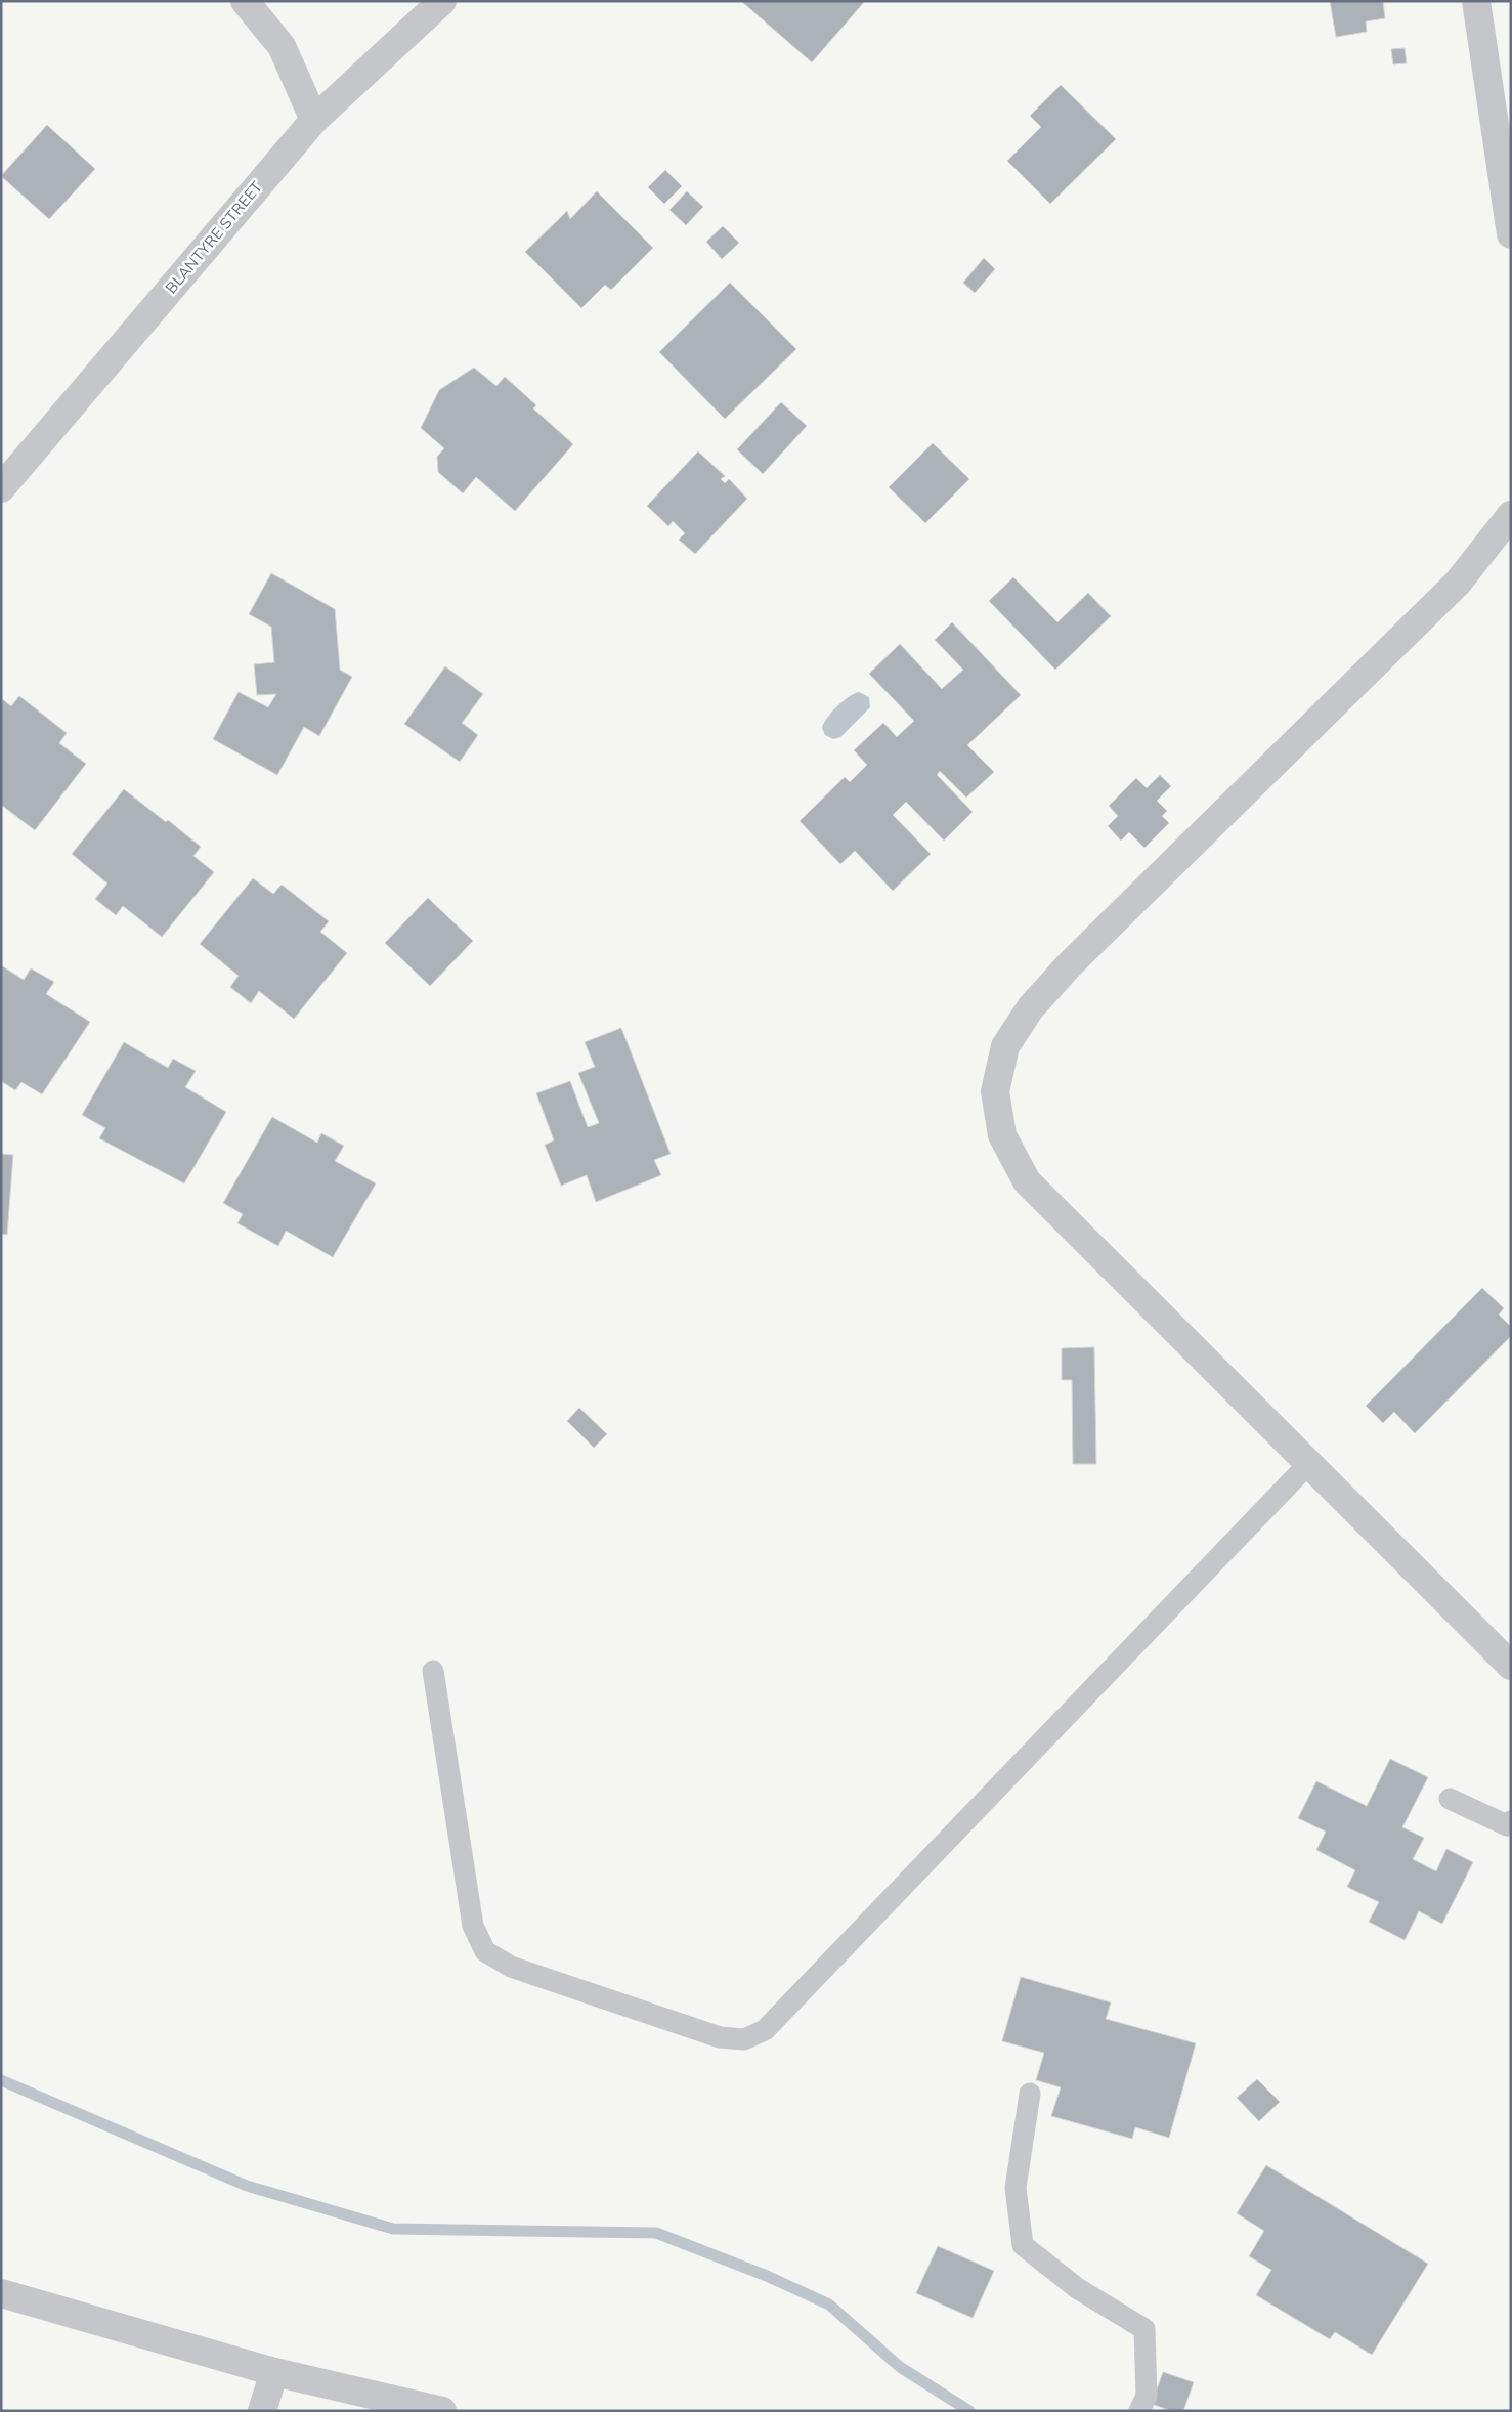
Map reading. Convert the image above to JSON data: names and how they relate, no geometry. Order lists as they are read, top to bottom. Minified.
{"streets":{"street":["BLANTYRE STREET"]}}
